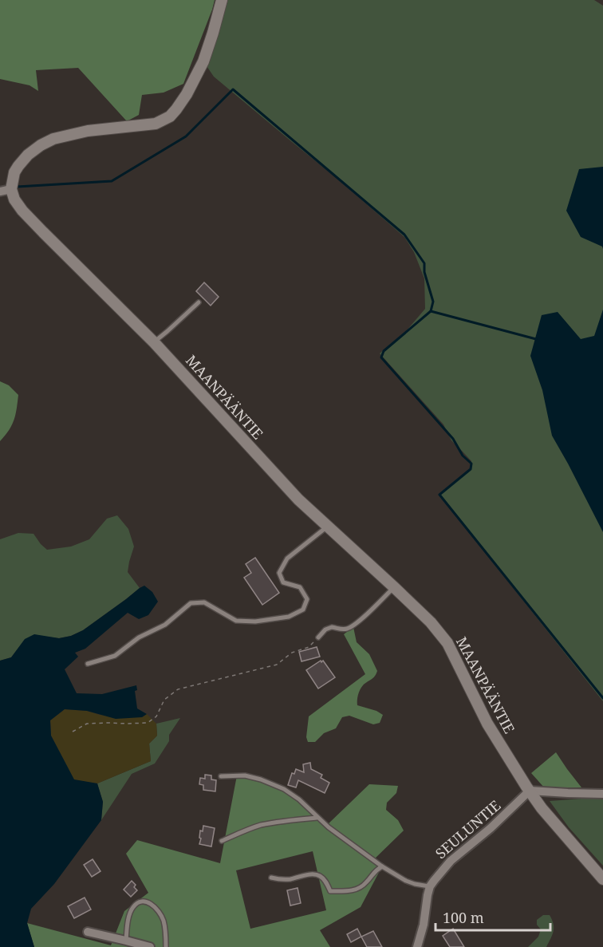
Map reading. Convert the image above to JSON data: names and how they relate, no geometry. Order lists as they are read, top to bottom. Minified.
{"streets":{"street":["MAANPÄÄNTIE","SEULUNTIE"]},"crossings":[["MAANPÄÄNTIE","SEULUNTIE"]],"scale_bar":"100 m"}
